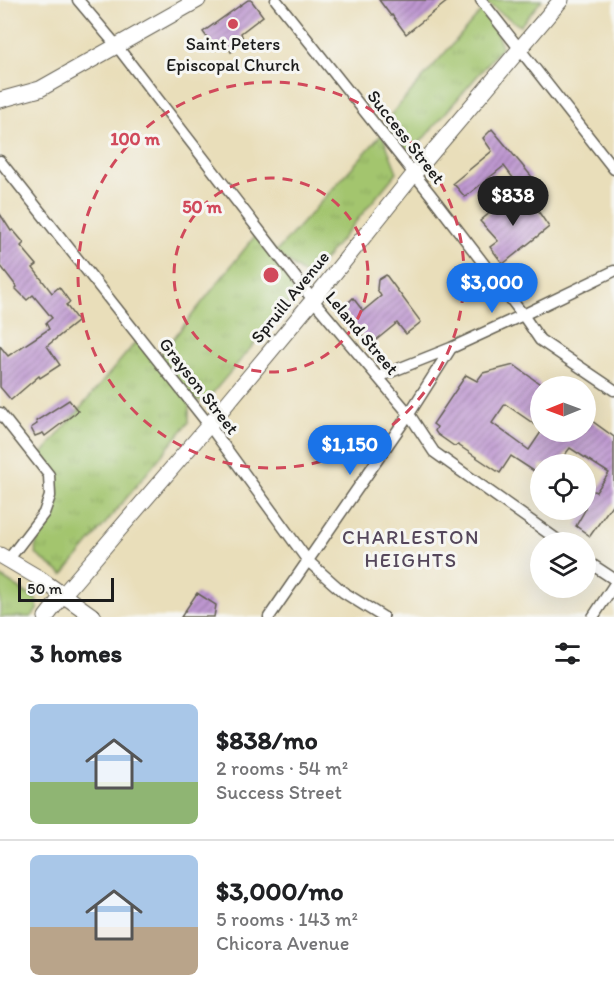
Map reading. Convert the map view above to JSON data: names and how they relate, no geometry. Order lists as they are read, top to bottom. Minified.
{"streets":{"street":["Success Street","Spruill Avenue","Leland Street","Grayson Street"]},"crossings":[["Success Street","Spruill Avenue"],["Spruill Avenue","Leland Street"],["Spruill Avenue","Grayson Street"]],"districts":["CHARLESTON HEIGHTS"],"places":["Saint Peters Episcopal Church"],"scale_bar":"50 m","north":"left","page":{"price":["$838","$3,000","$1,150"],"scale":"50 m","heading":"3 homes","list":[{"name":"$838/mo","note":"2 rooms · 54 m² · Success Street"},{"name":"$3,000/mo","note":"5 rooms · 143 m² · Chicora Avenue"}]},"rings":["100 m","50 m"]}
